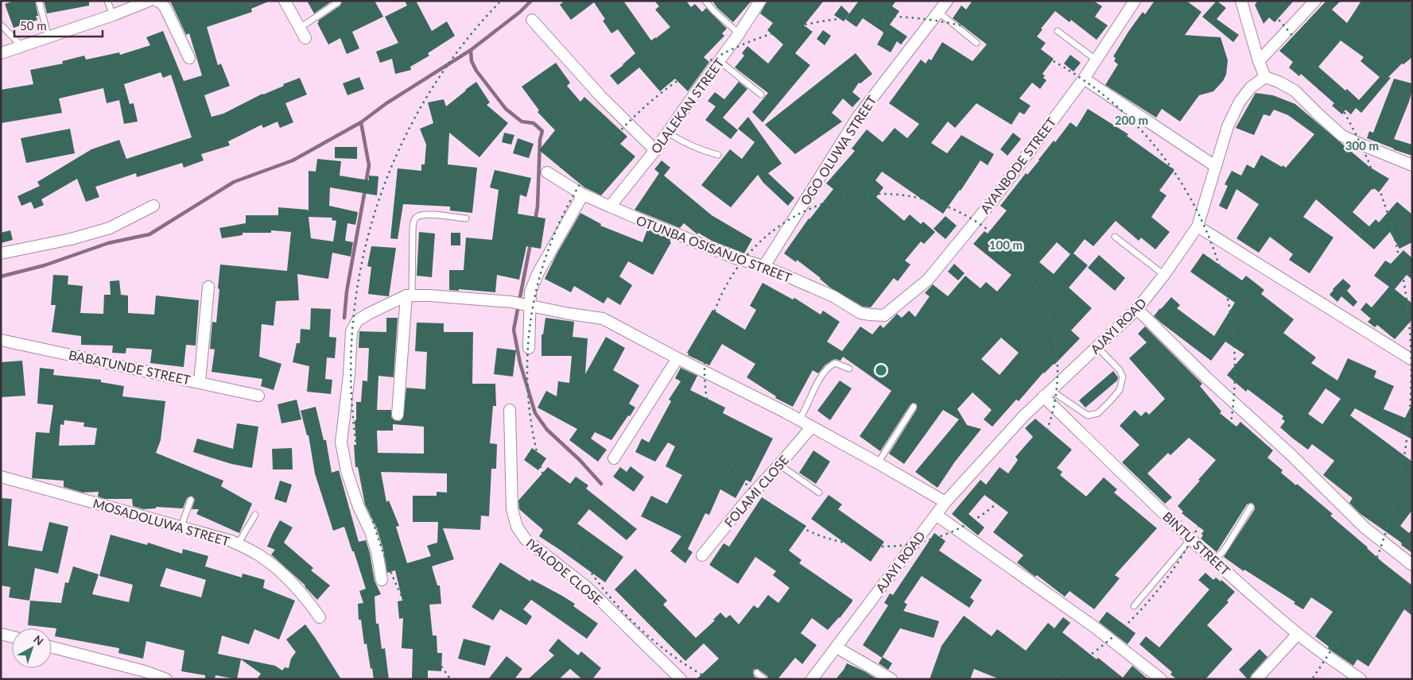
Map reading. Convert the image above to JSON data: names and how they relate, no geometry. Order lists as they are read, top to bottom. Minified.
{"streets":{"street":["OLALEKAN STREET","OGO OLUWA STREET","AYANBODE STREET","OTUNBA OSISANJO STREET","AJAYI ROAD","BABATUNDE STREET","FOLAMI CLOSE","MOSADOLUWA STREET","BINTU STREET","IYALODE CLOSE"]},"crossings":[["OLALEKAN STREET","OTUNBA OSISANJO STREET"],["OGO OLUWA STREET","OTUNBA OSISANJO STREET"],["AYANBODE STREET","OTUNBA OSISANJO STREET"],["AJAYI ROAD","BINTU STREET"]],"scale_bar":"50 m","north":"top right","rings":["200 m","300 m","100 m"]}
